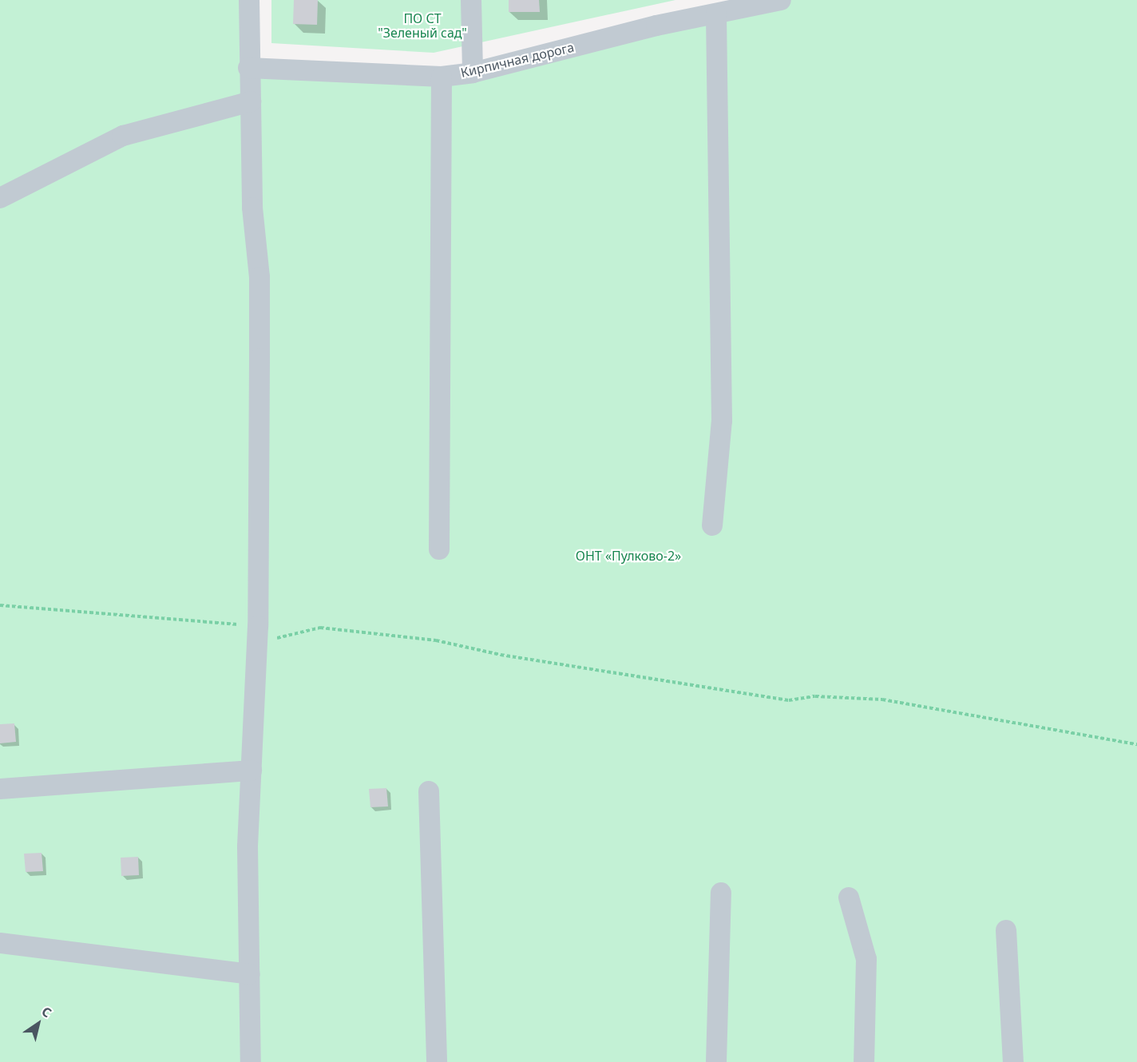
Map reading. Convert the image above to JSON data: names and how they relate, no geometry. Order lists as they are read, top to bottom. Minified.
{"streets":{"street":["Кирпичная дорога"]},"parks":["ПО СТ \"Зеленый сад\"","ОНТ «Пулково-2»"],"north":"top right"}
